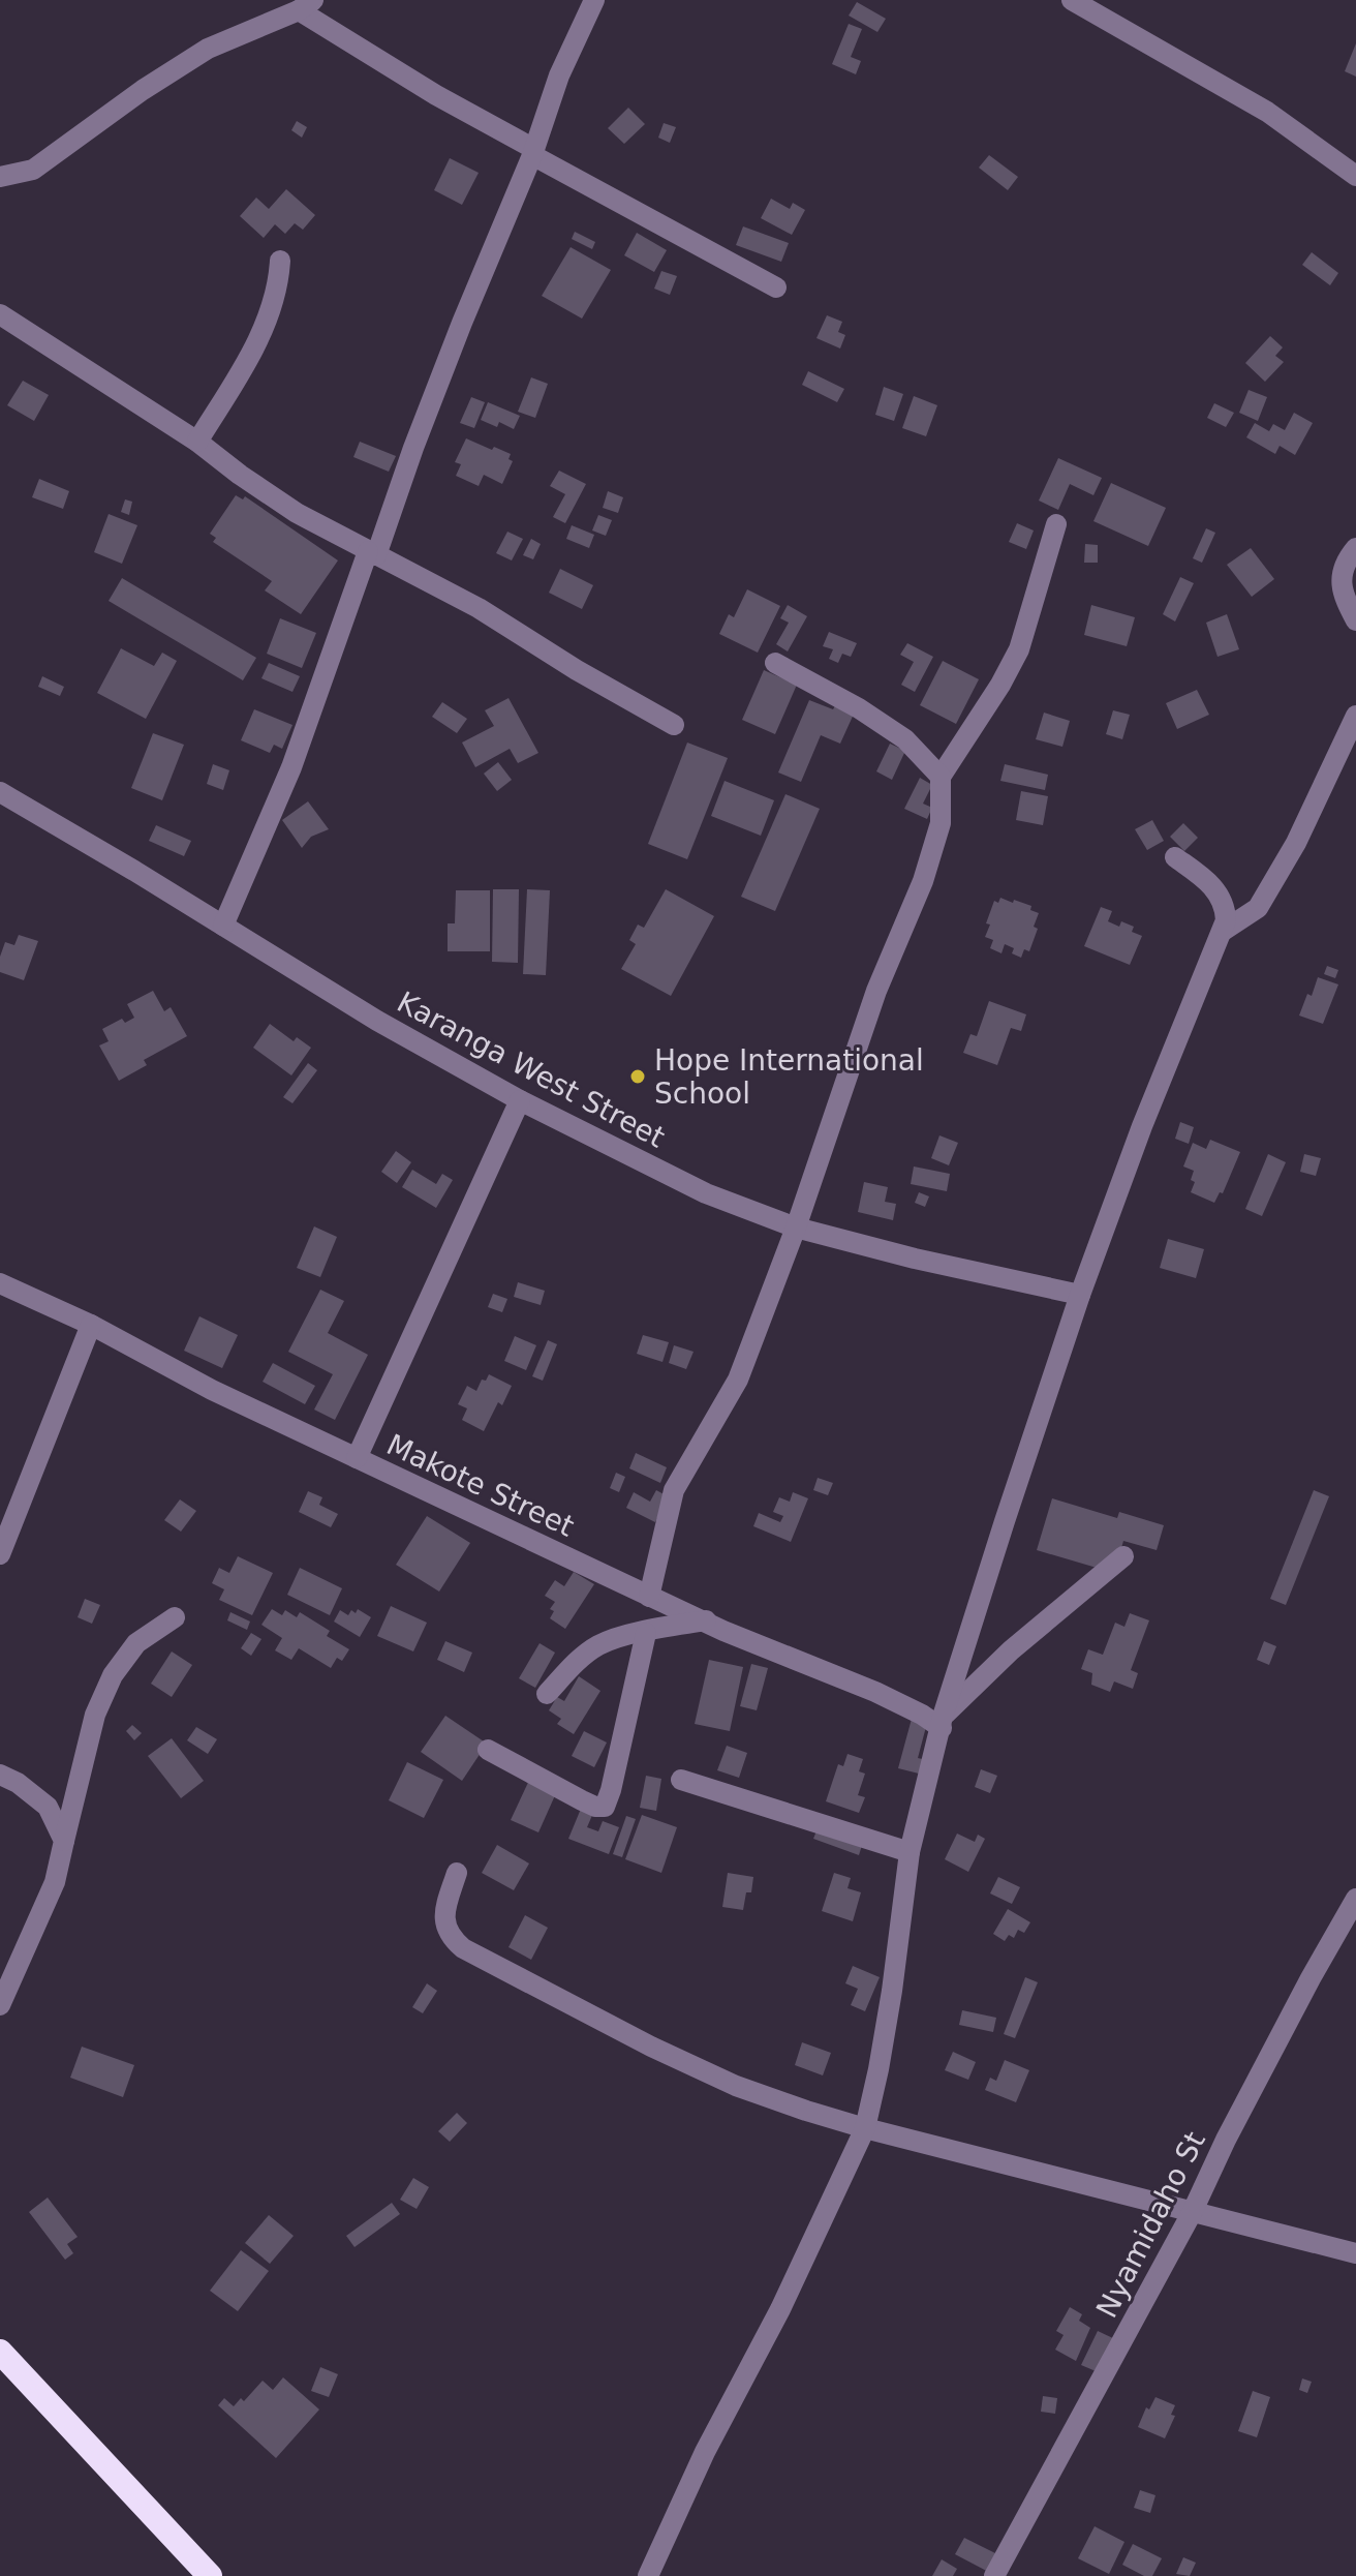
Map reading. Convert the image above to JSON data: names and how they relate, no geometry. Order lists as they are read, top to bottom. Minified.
{"streets":{"street":["Karanga West Street","Makote Street","Nyamidaho St"]},"places":["Hope International School"]}
